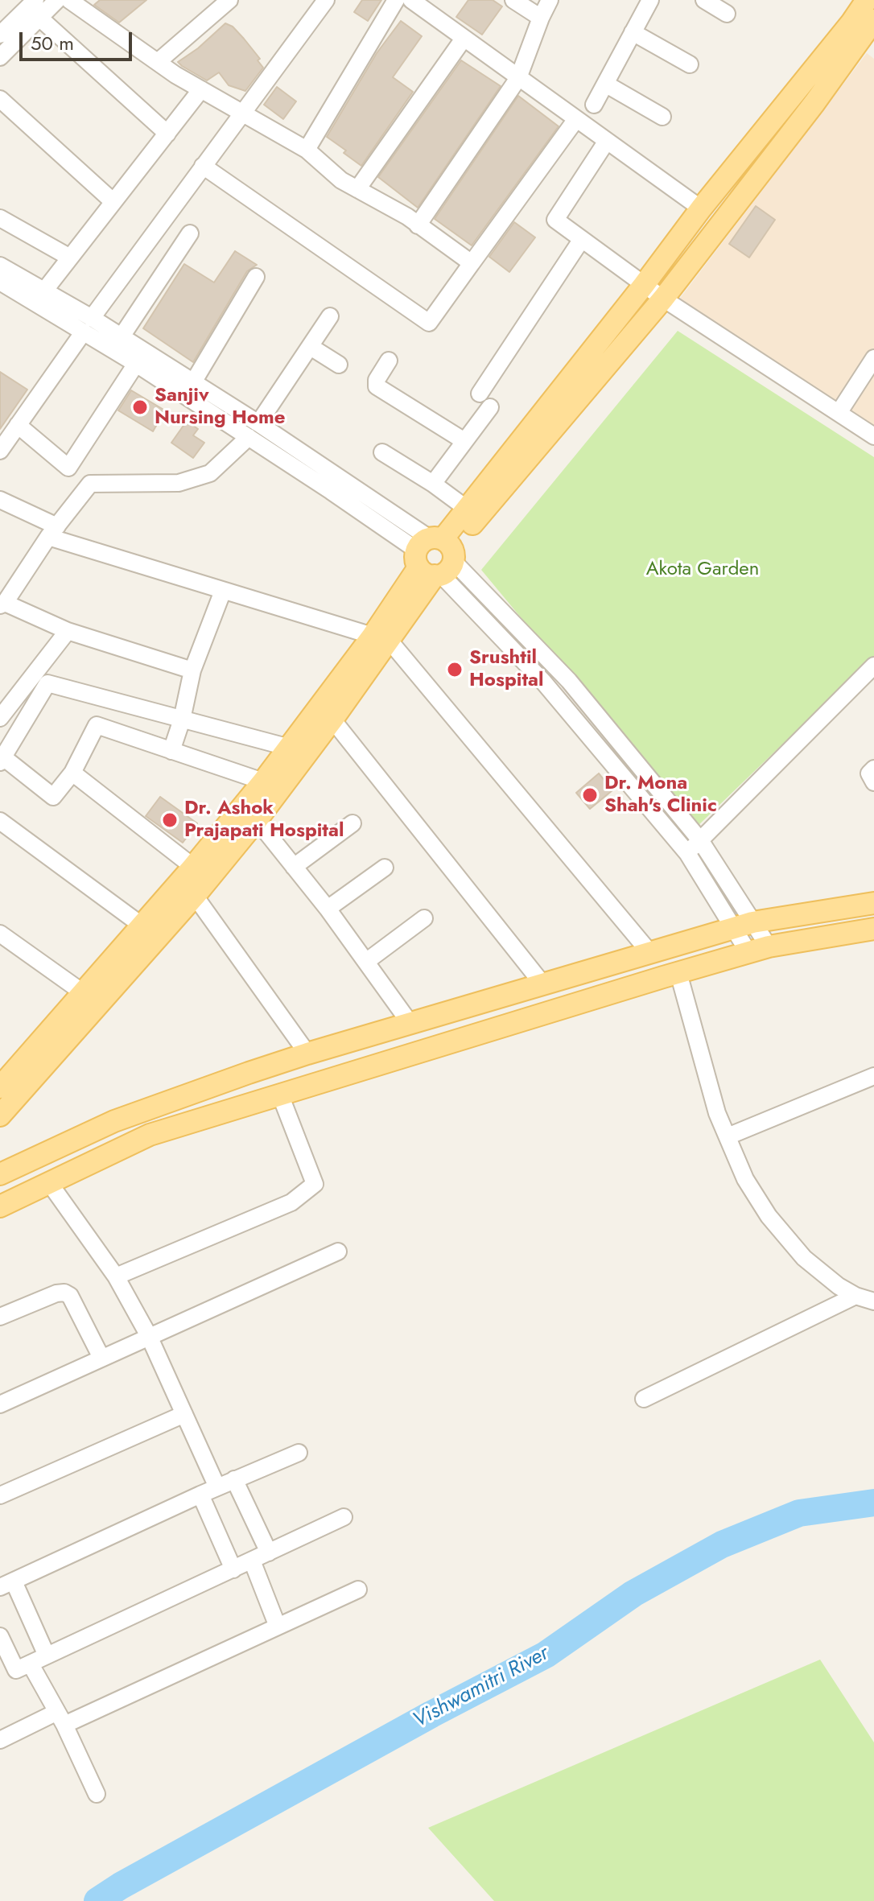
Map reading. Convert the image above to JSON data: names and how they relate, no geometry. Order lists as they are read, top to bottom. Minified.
{"water":["Vishwamitri River"],"parks":["Akota Garden"],"places":["Sanjiv Nursing Home","Srushtil Hospital","Dr. Mona Shah's Clinic","Dr. Ashok Prajapati Hospital"],"scale_bar":"50 m"}
